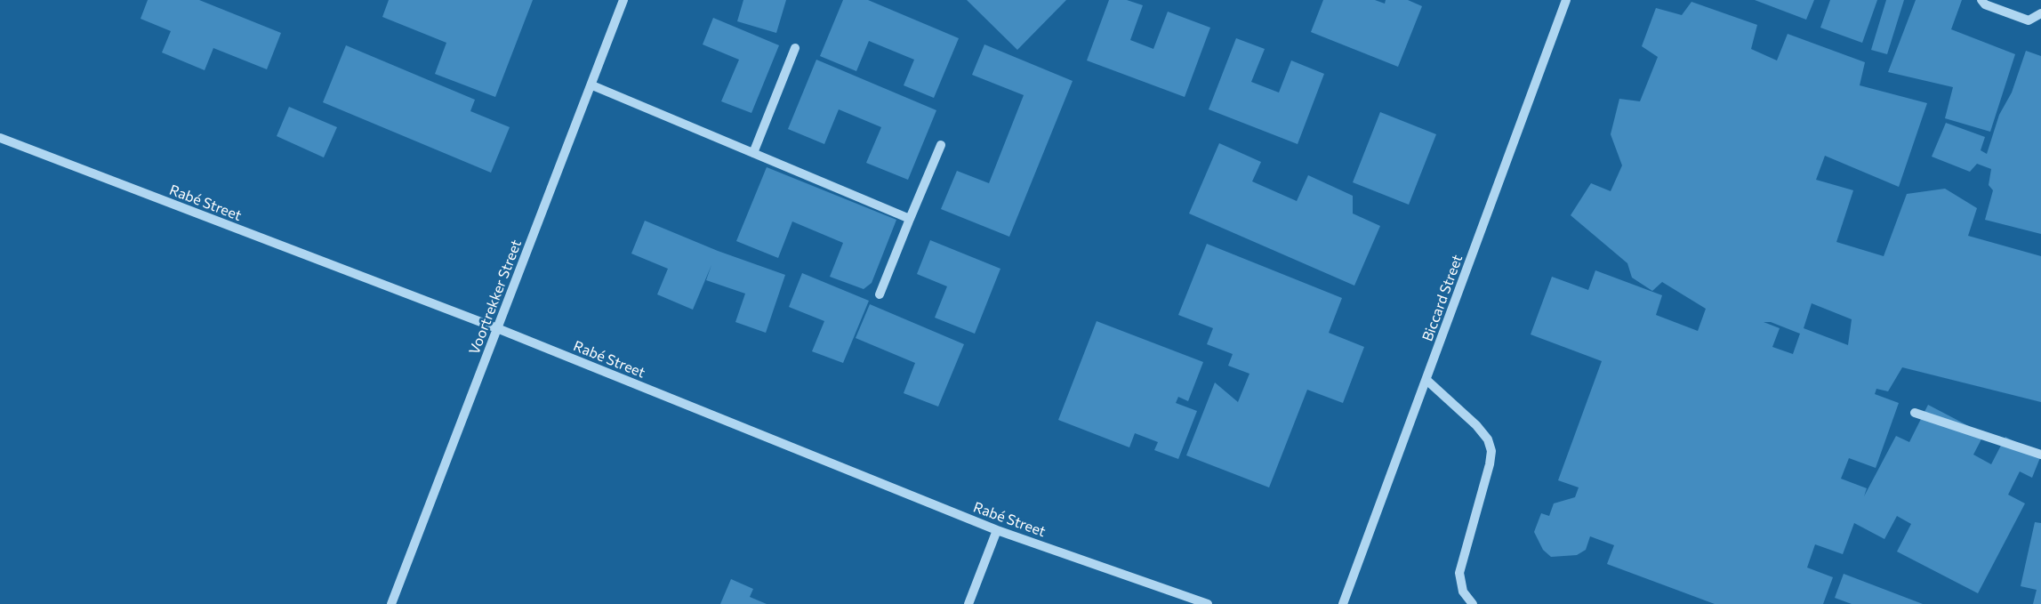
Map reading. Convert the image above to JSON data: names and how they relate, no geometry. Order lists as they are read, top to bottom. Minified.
{"streets":{"street":["Rabé Street","Voortrekker Street","Biccard Street"]},"crossings":[["Rabé Street","Voortrekker Street"]]}
